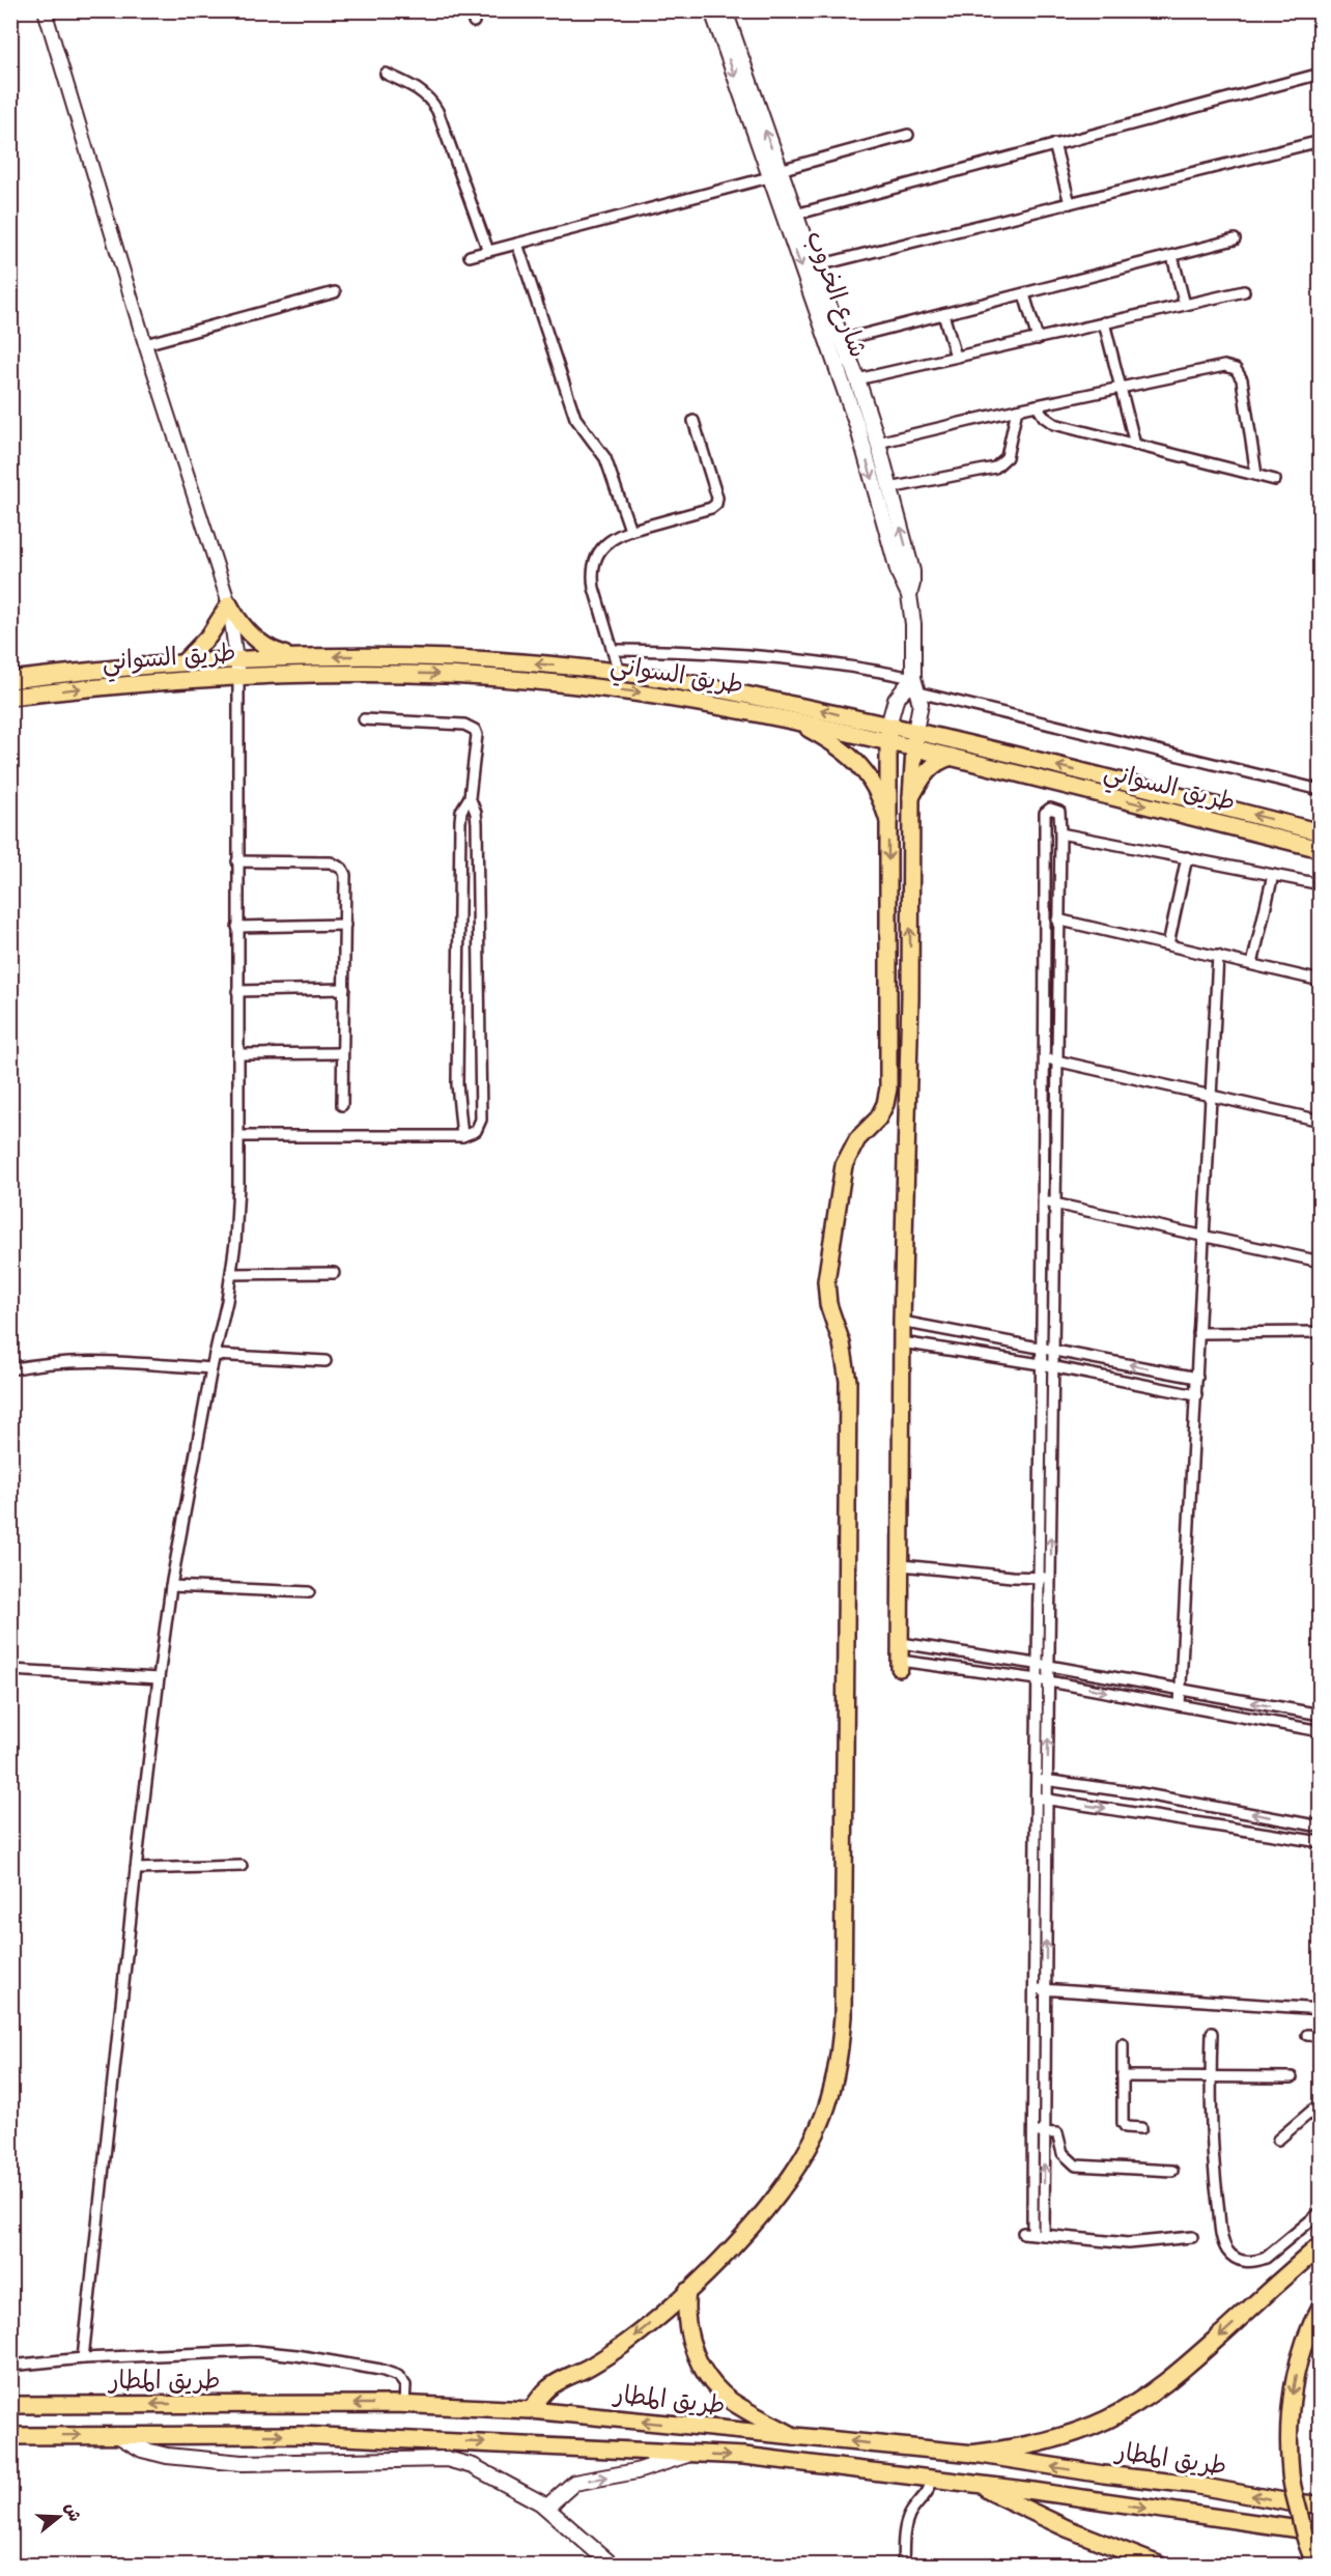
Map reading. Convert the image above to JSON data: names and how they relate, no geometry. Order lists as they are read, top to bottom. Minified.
{"streets":{"main road":["شارع الخروب","طريق السواني","طريق المطار"]},"crossings":[["شارع الخروب","طريق السواني"]],"north":"right"}
